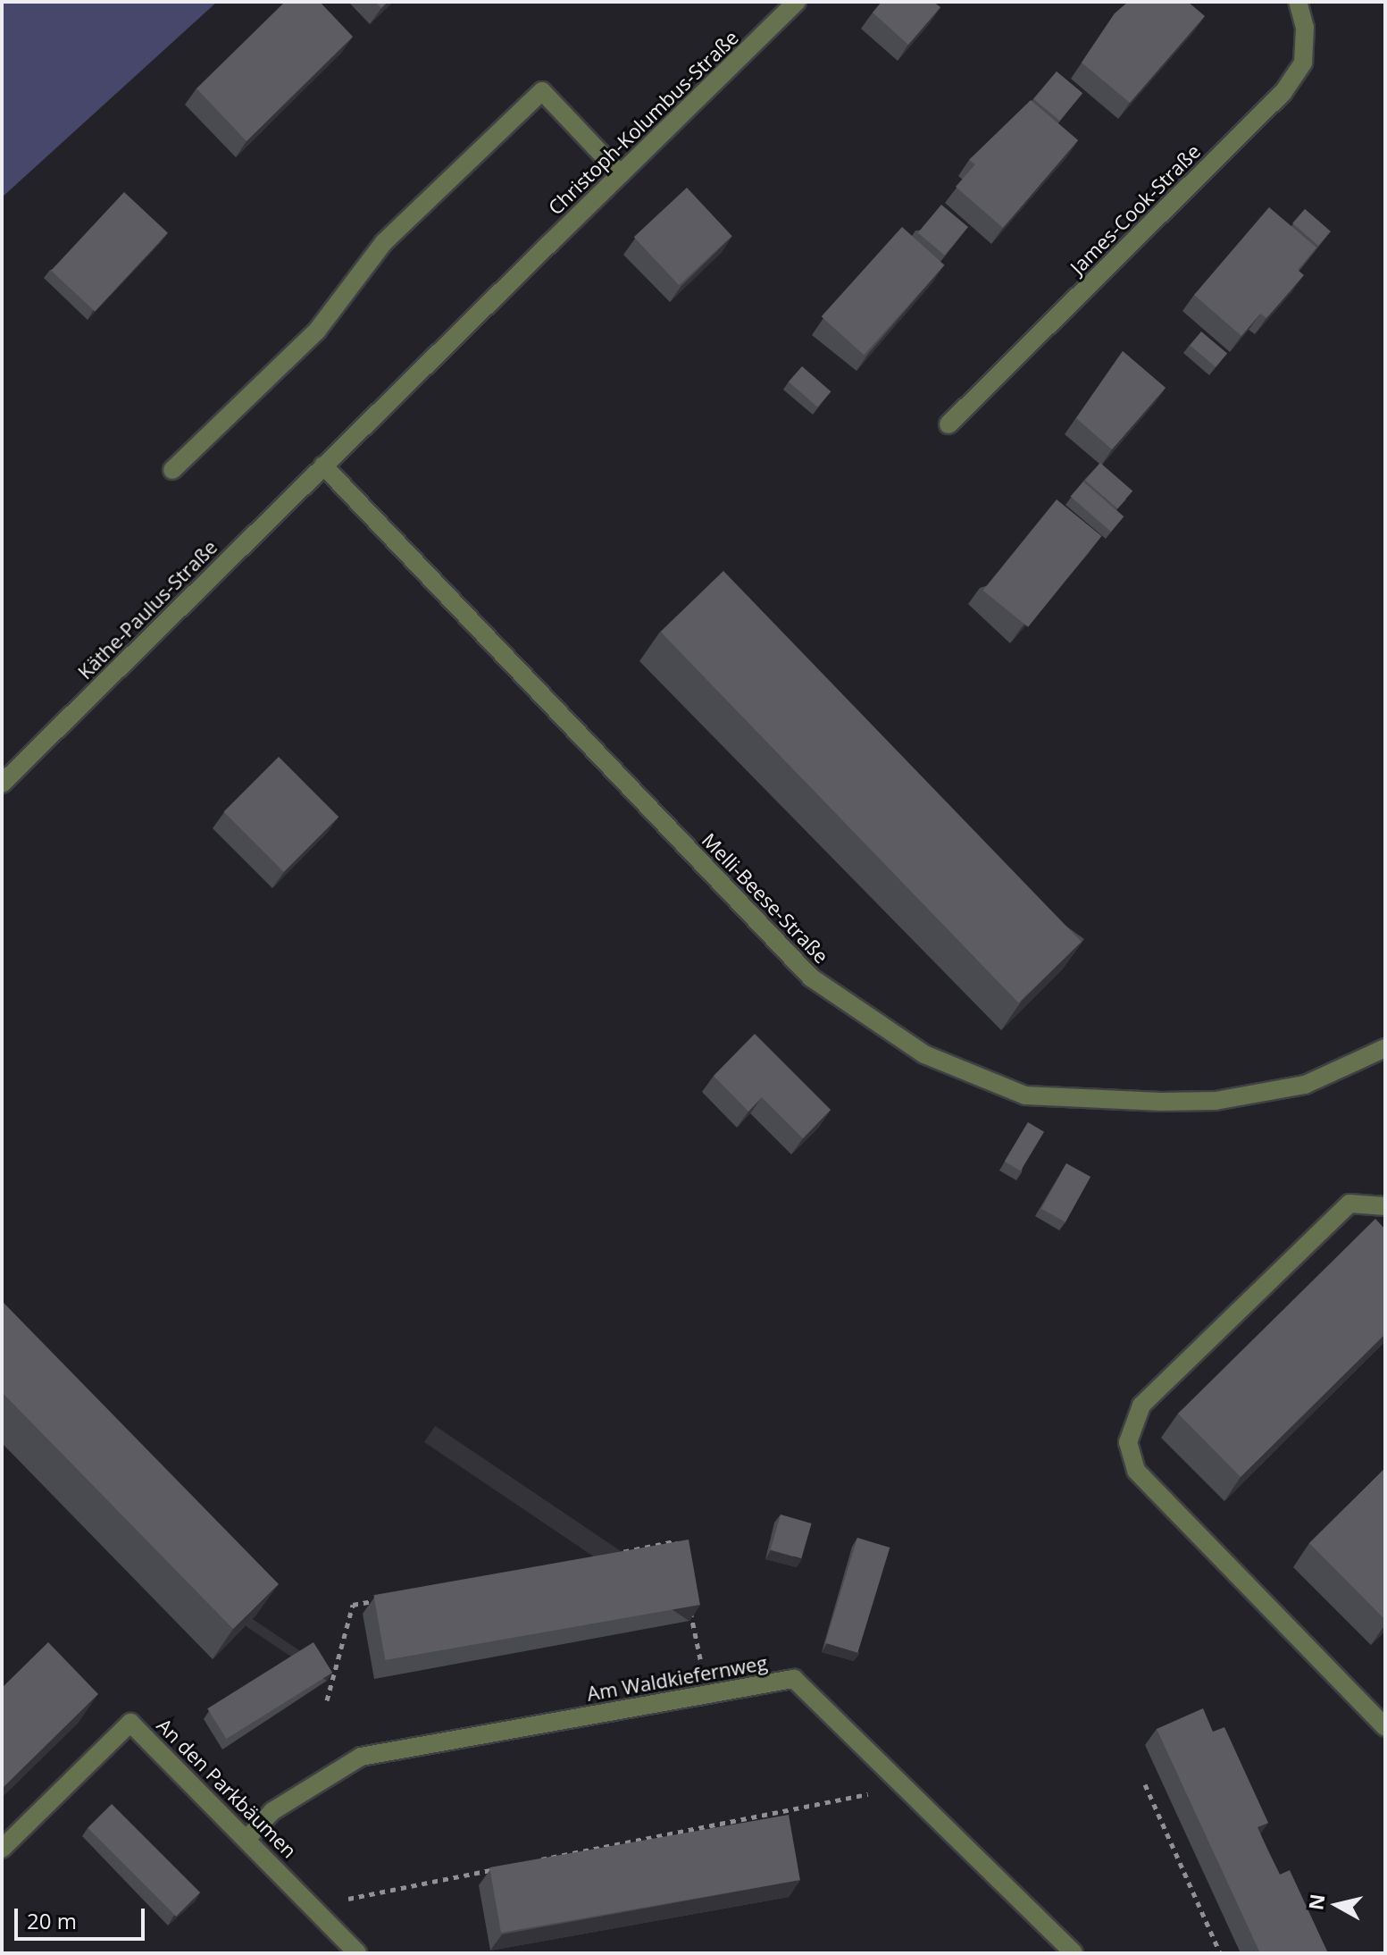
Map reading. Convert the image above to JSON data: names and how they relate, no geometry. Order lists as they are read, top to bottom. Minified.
{"streets":{"street":["Christoph-Kolumbus-Straße","James-Cook-Straße","Käthe-Paulus-Straße","Melli-Beese-Straße","Am Waldkiefernweg","An den Parkbäumen"]},"crossings":[["Christoph-Kolumbus-Straße","Käthe-Paulus-Straße"],["Christoph-Kolumbus-Straße","Melli-Beese-Straße"],["Käthe-Paulus-Straße","Melli-Beese-Straße"],["Am Waldkiefernweg","An den Parkbäumen"]],"scale_bar":"20 m","north":"left"}
